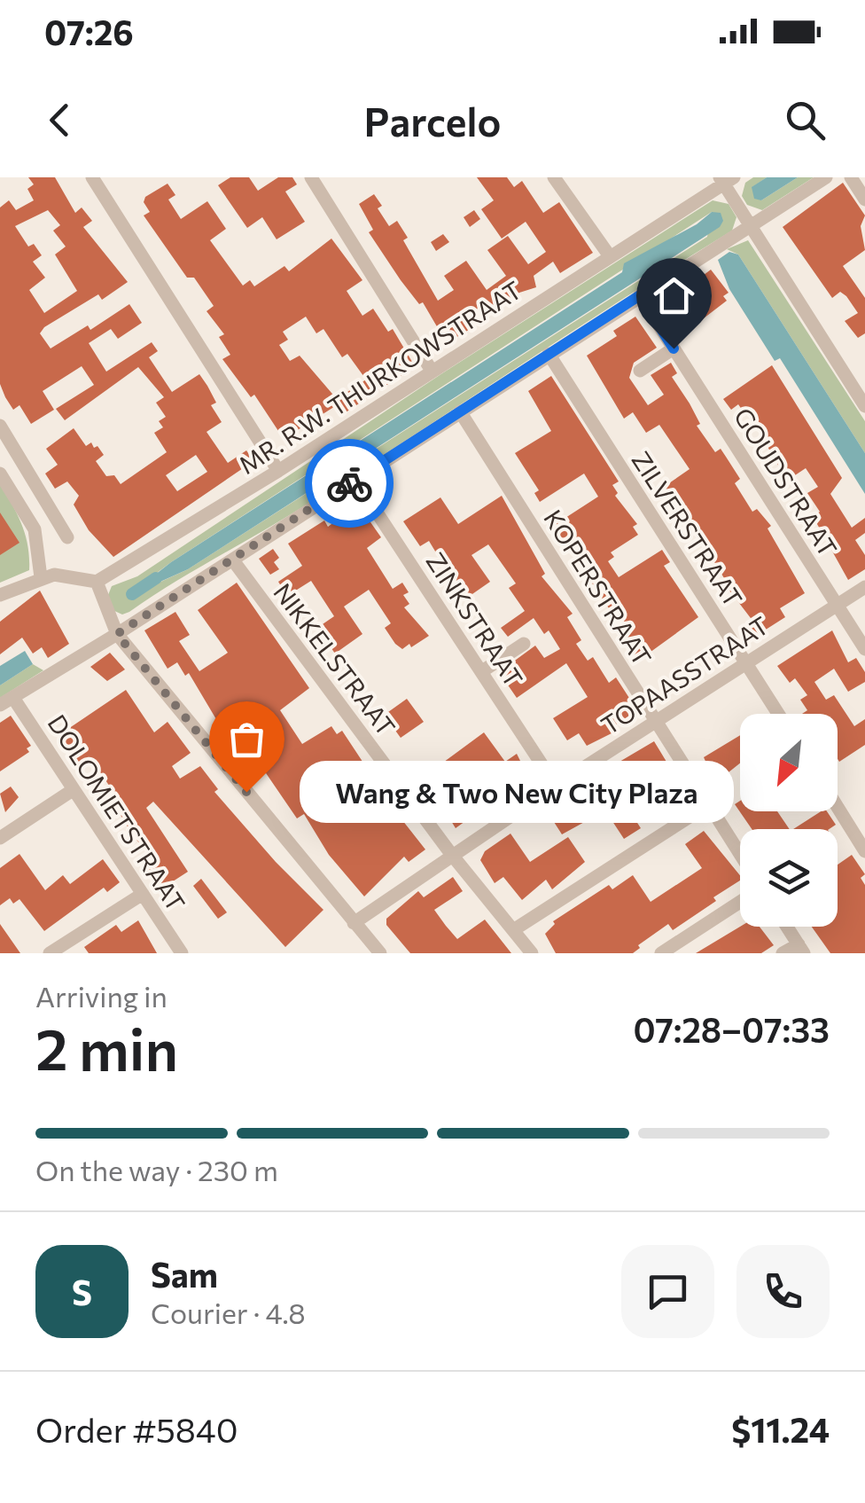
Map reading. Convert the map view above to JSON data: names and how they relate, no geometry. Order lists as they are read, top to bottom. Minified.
{"streets":{"street":["MR. R.W. THURKOWSTRAAT","GOUDSTRAAT","ZILVERSTRAAT","KOPERSTRAAT","ZINKSTRAAT","NIKKELSTRAAT","TOPAASSTRAAT","DOLOMIETSTRAAT"]},"crossings":[["GOUDSTRAAT","TOPAASSTRAAT"],["ZILVERSTRAAT","TOPAASSTRAAT"],["KOPERSTRAAT","TOPAASSTRAAT"],["ZINKSTRAAT","TOPAASSTRAAT"],["NIKKELSTRAAT","TOPAASSTRAAT"]],"places":["Wang & Two New City Plaza"],"north":"bottom left","page":{"status":"07:26","header":"Parcelo","bubble":"Wang & Two New City Plaza","heading":["2 min","Arriving in","07:28–07:33"],"panel":["Sam","Courier · 4.8","Order #5840","$11.24"],"bar":"On the way · 230 m","round":"S"}}
